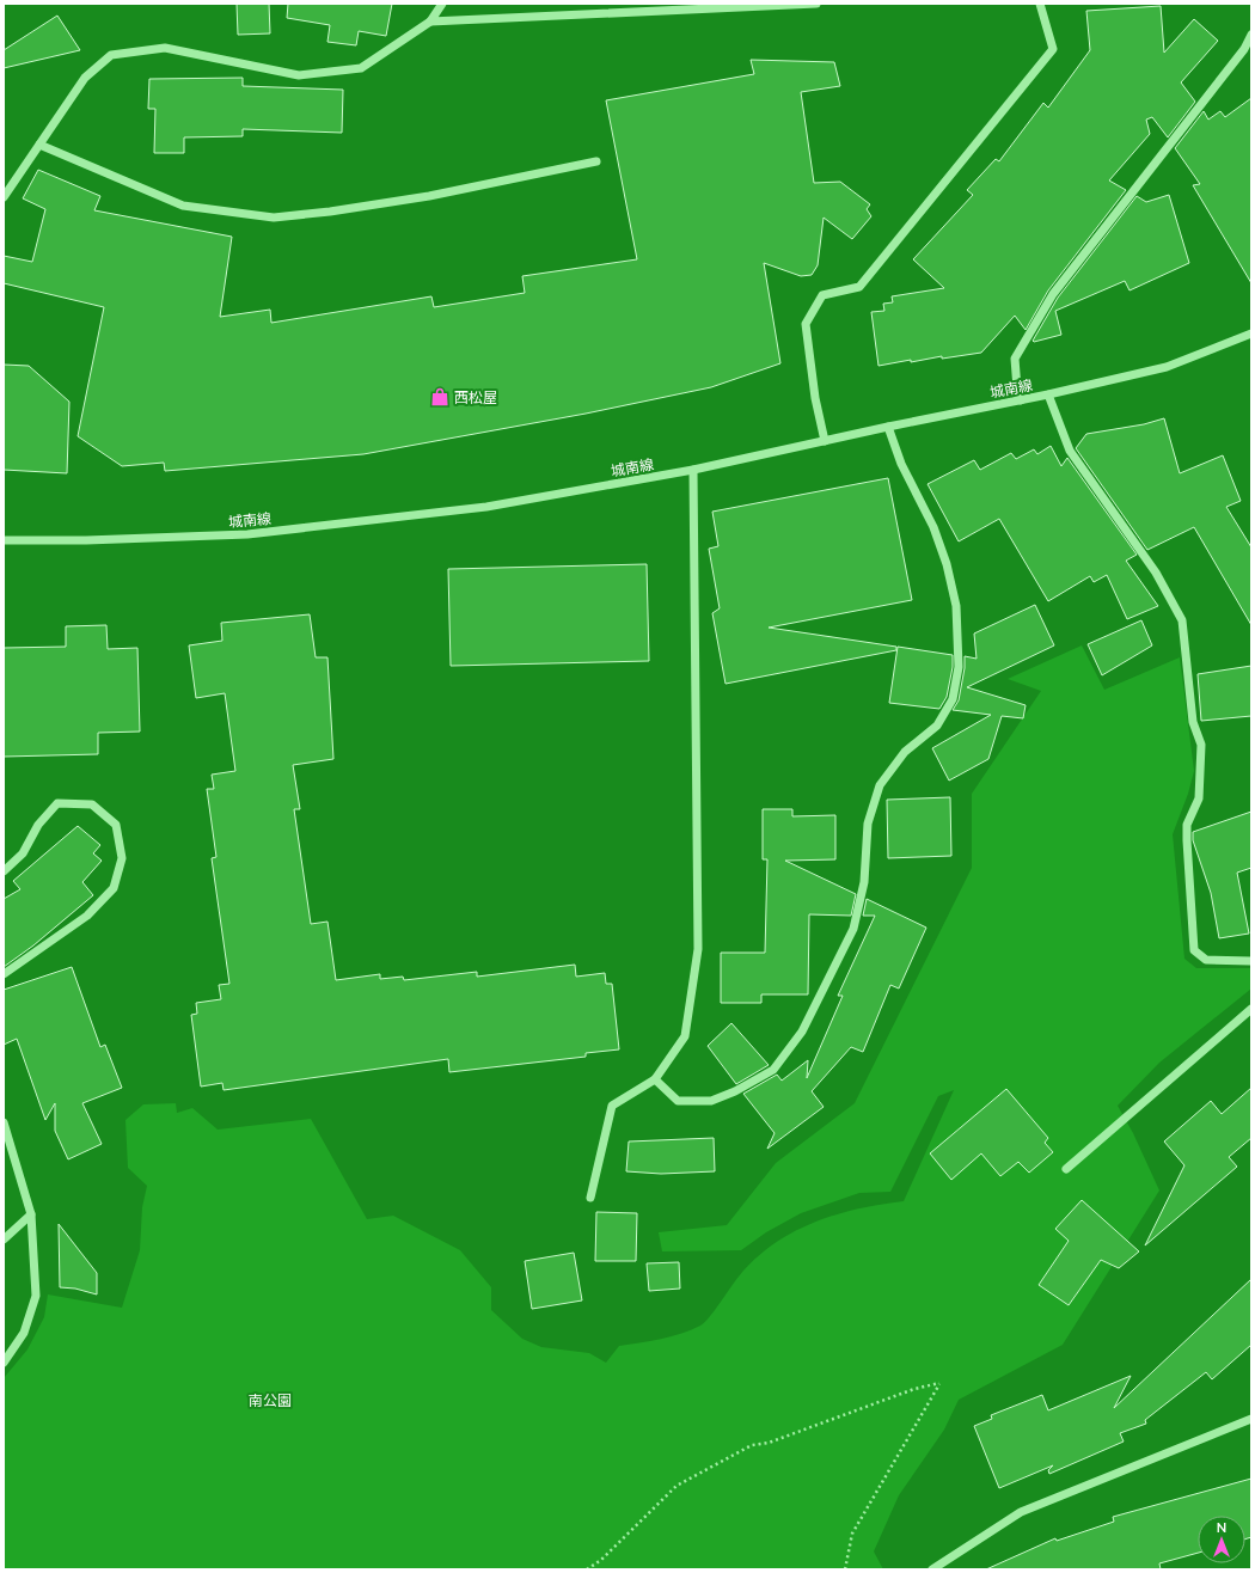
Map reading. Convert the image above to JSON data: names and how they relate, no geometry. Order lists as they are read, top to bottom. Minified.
{"streets":{"street":["城南線"]},"parks":["南公園"],"places":{"shop":["西松屋"]},"north":"top"}
